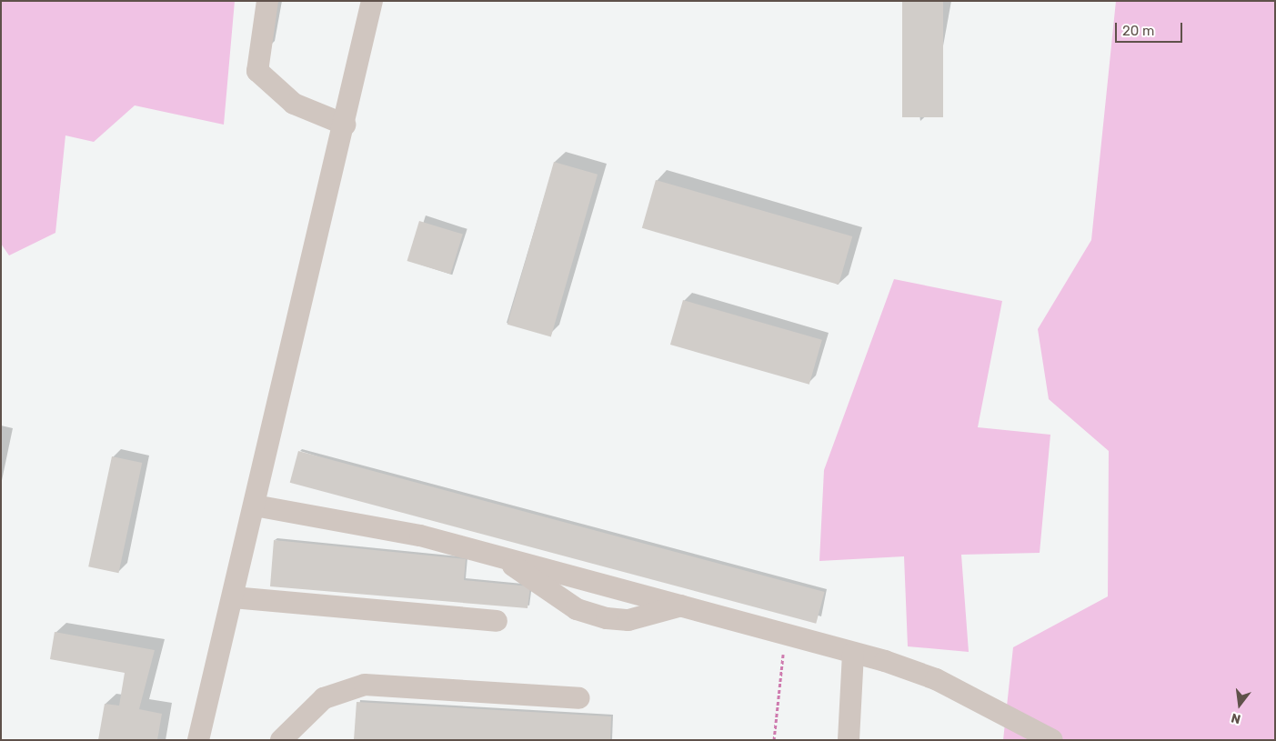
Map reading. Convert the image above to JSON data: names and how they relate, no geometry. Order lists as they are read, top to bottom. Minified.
{"scale_bar":"20 m","north":"bottom"}
